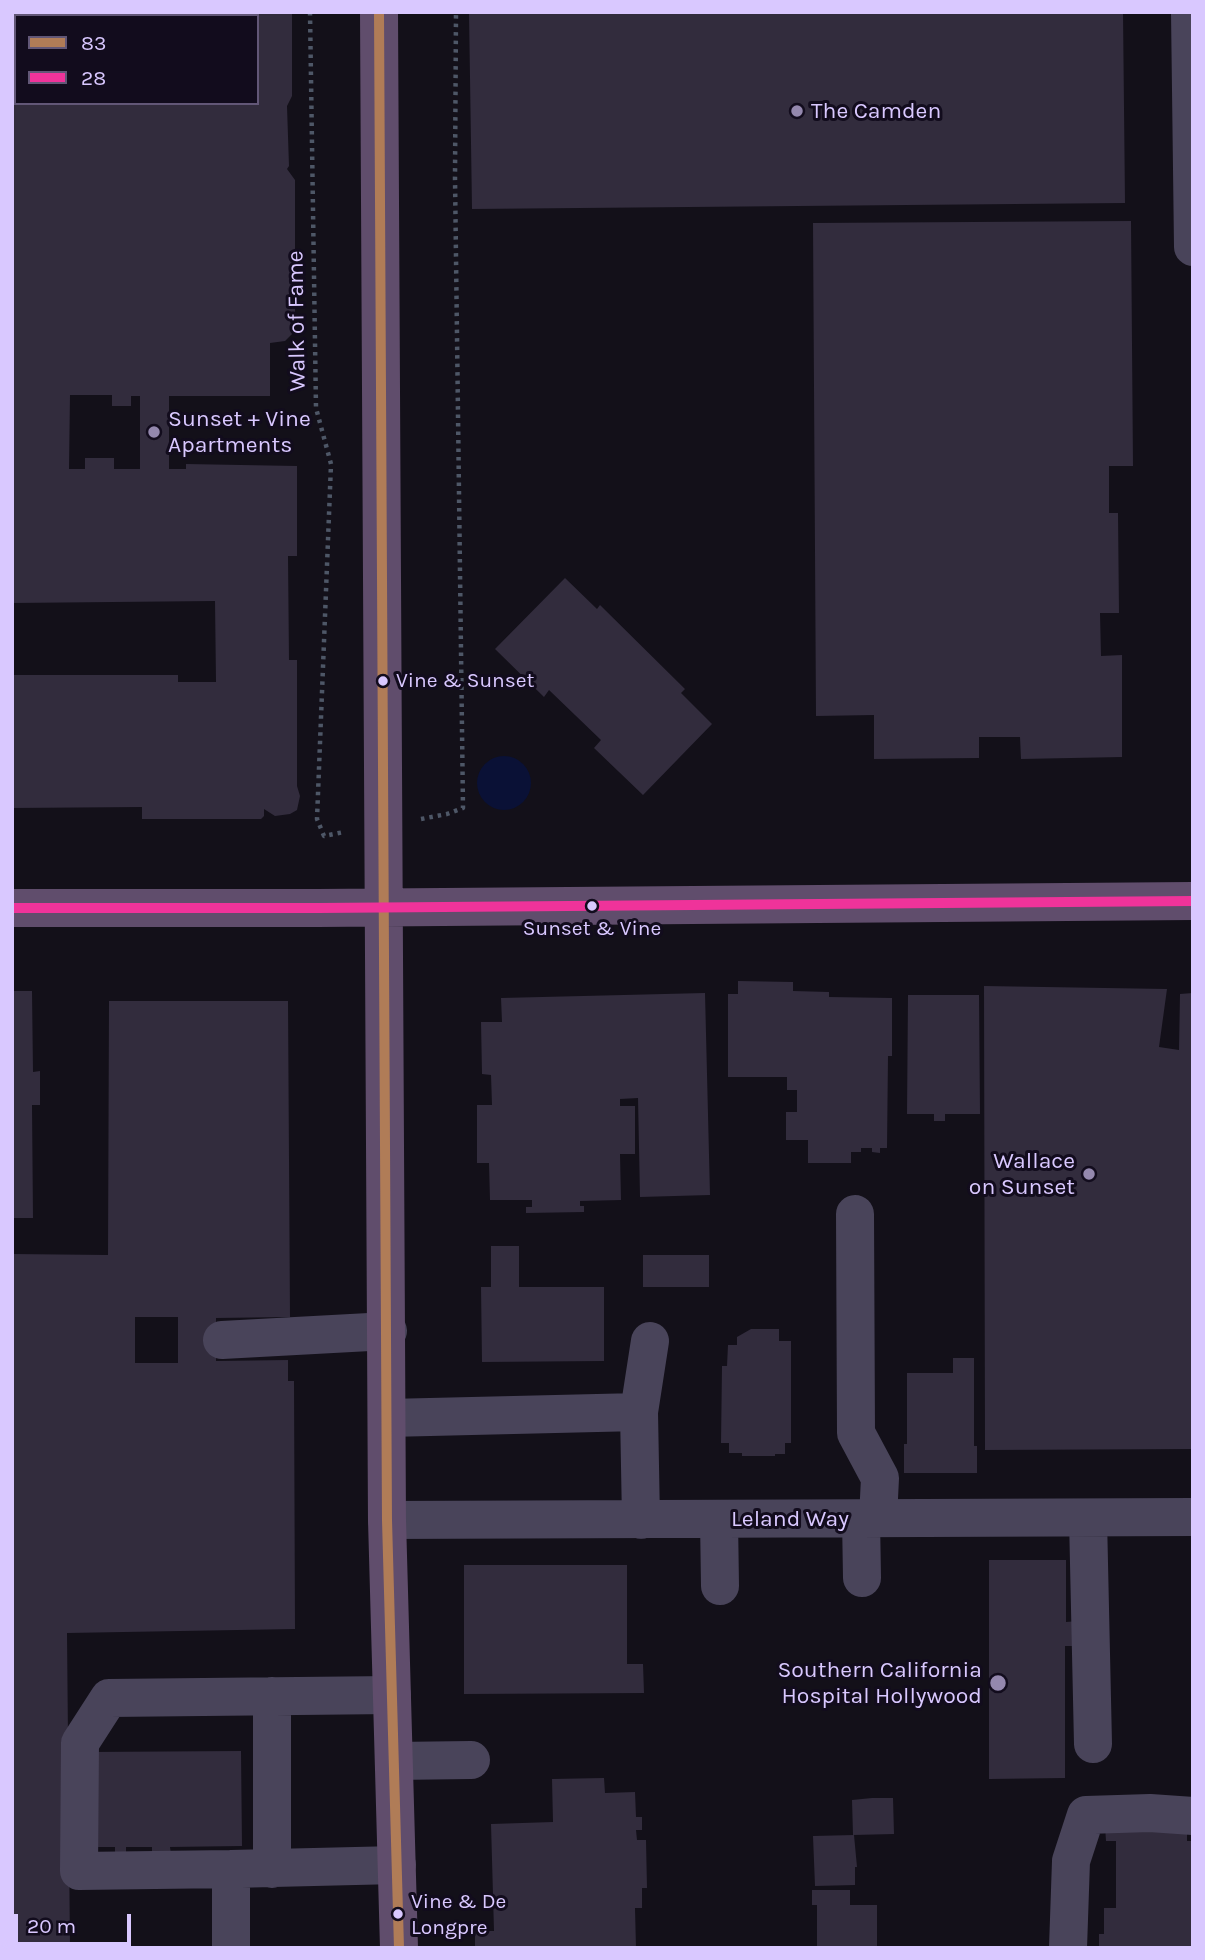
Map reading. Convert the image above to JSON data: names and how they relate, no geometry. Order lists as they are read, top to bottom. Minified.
{"streets":{"street":["Leland Way"],"path":["Walk of Fame"]},"places":["The Camden","Sunset + Vine Apartments","Vine & Sunset","Sunset & Vine","Wallace on Sunset","Southern California Hospital Hollywood","Vine & De Longpre"],"lines":["transit line 83","transit line 28"],"legend":["83","28"],"scale_bar":"20 m"}
